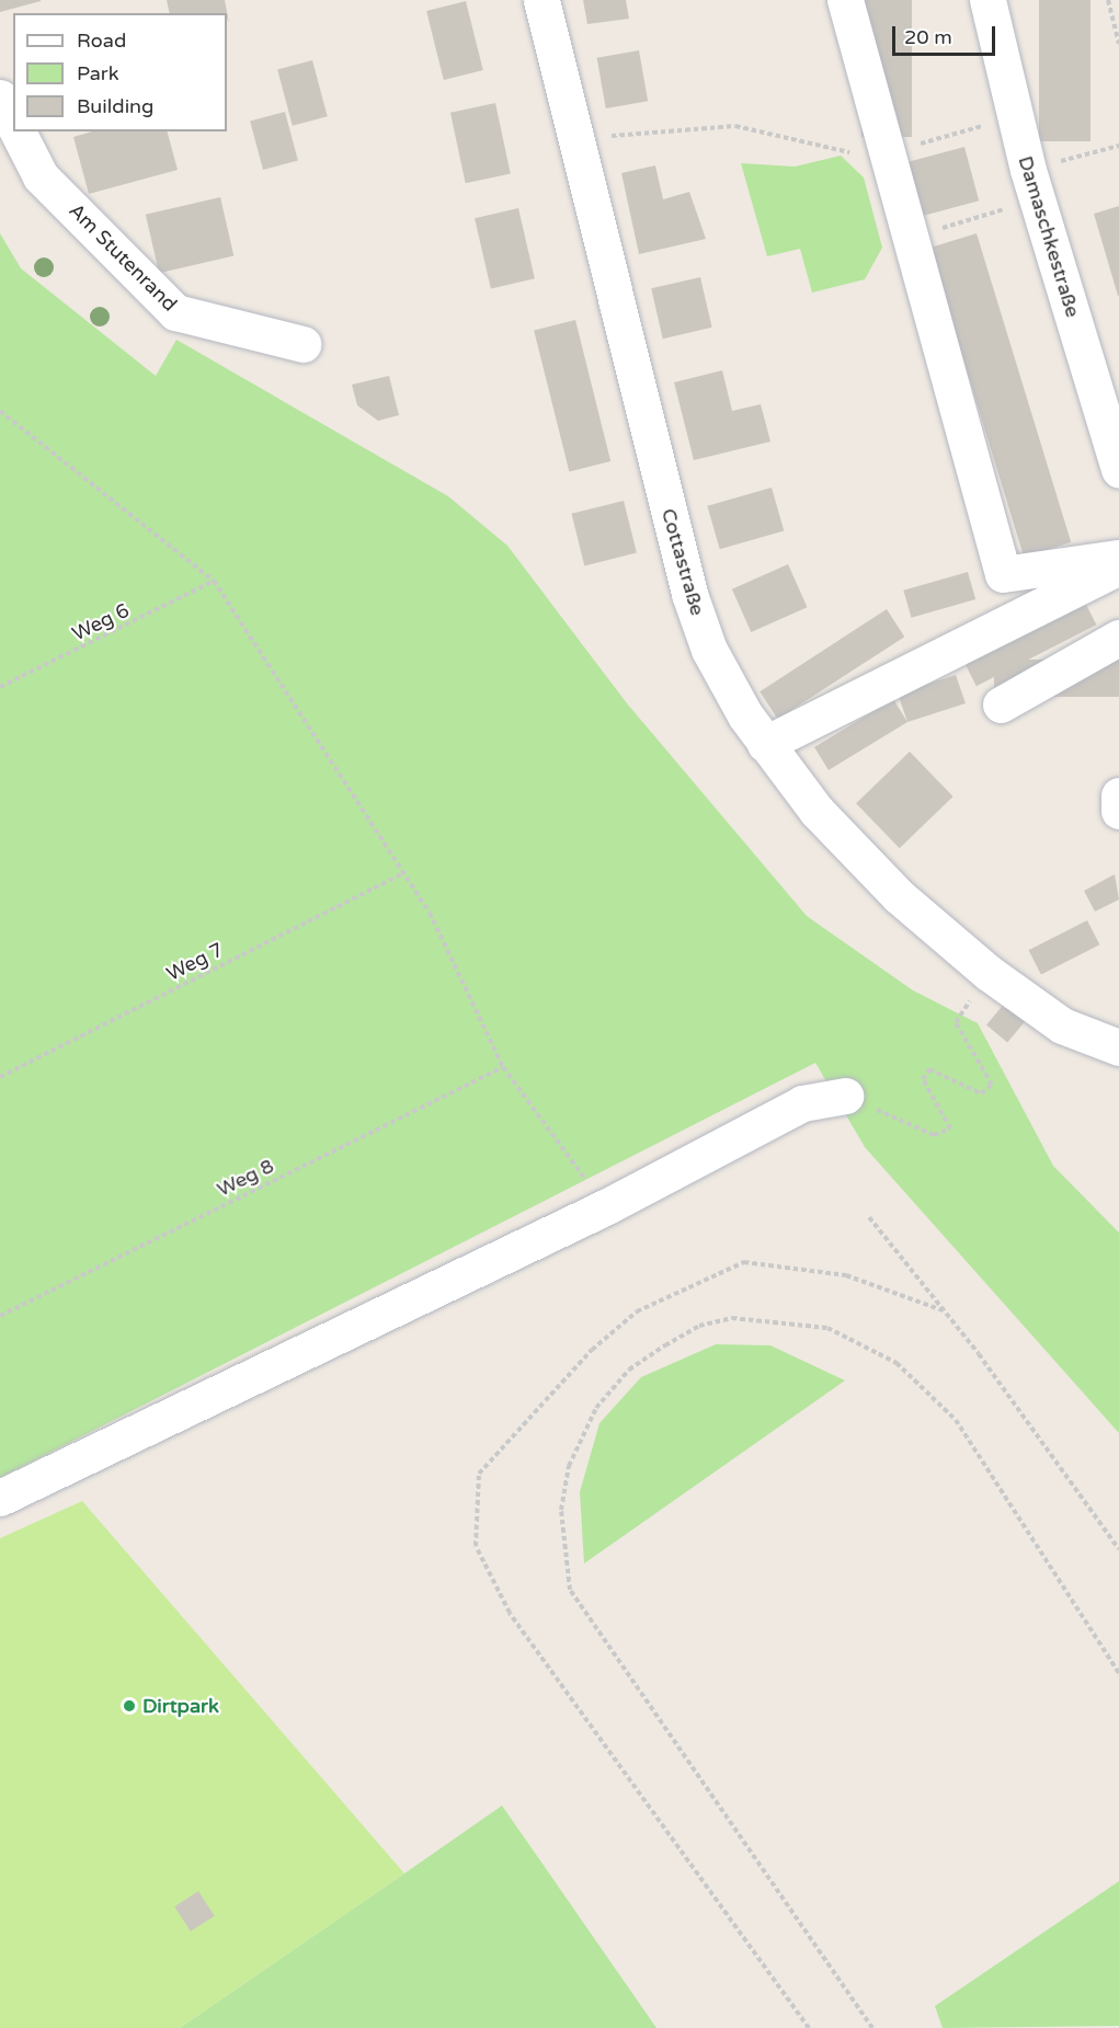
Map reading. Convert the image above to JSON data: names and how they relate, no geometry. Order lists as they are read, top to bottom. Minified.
{"streets":{"street":["Damaschkestraße","Am Stutenrand","Cottastraße"],"path":["Weg 6","Weg 7","Weg 8"]},"places":["Dirtpark"],"legend":["Road","Park","Building"],"scale_bar":"20 m"}
